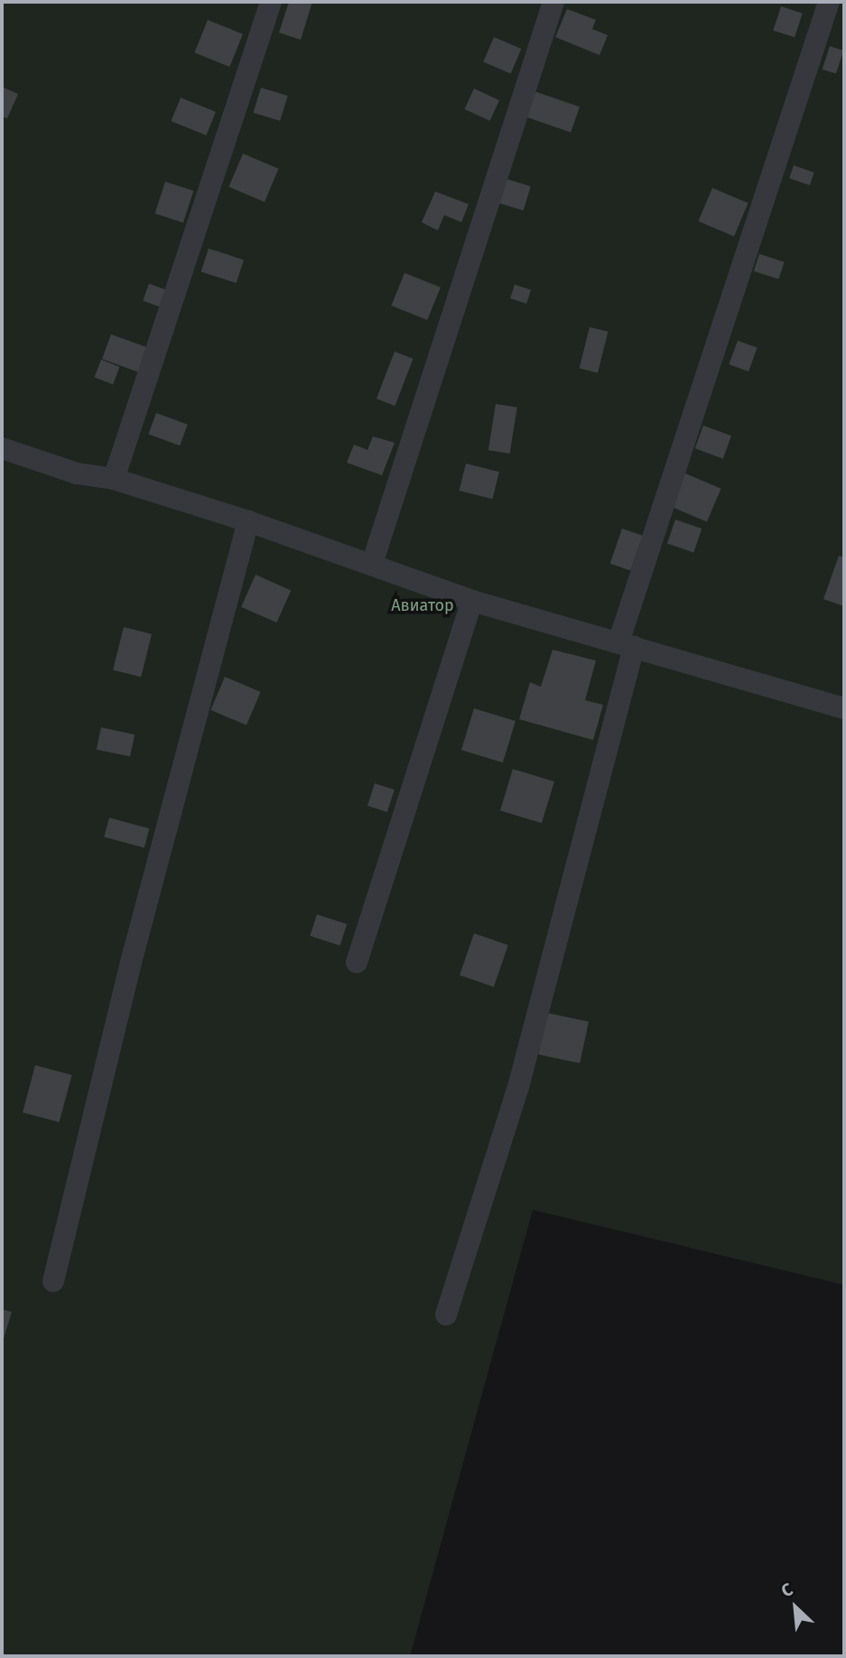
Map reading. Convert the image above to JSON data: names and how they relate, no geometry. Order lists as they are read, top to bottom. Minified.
{"parks":["Авиатор"],"north":"top left"}
